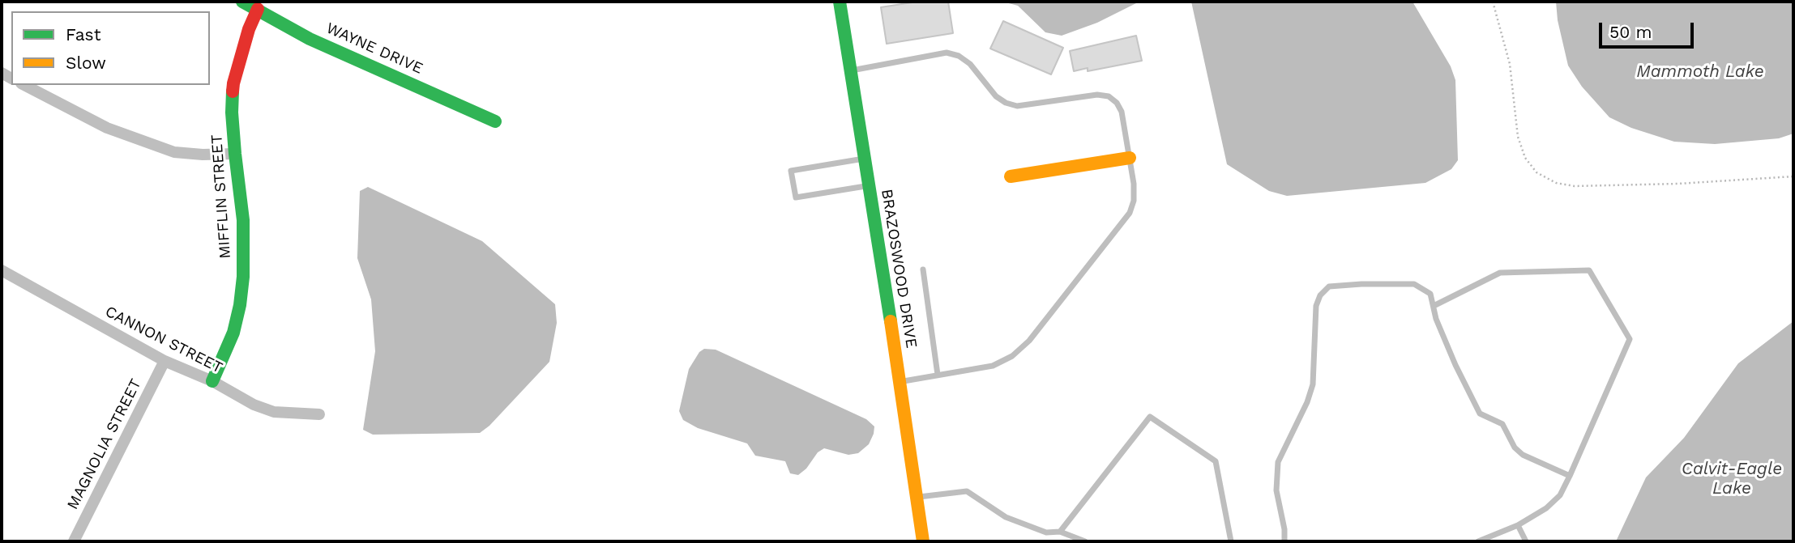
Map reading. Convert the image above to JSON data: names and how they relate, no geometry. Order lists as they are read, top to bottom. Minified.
{"streets":{"street":["WAYNE DRIVE","MIFFLIN STREET","BRAZOSWOOD DRIVE","CANNON STREET","MAGNOLIA STREET"]},"crossings":[["WAYNE DRIVE","MIFFLIN STREET"],["MIFFLIN STREET","CANNON STREET"],["CANNON STREET","MAGNOLIA STREET"]],"water":["Mammoth Lake","Calvit-Eagle Lake"],"legend":["Fast","Slow"],"scale_bar":"50 m"}
